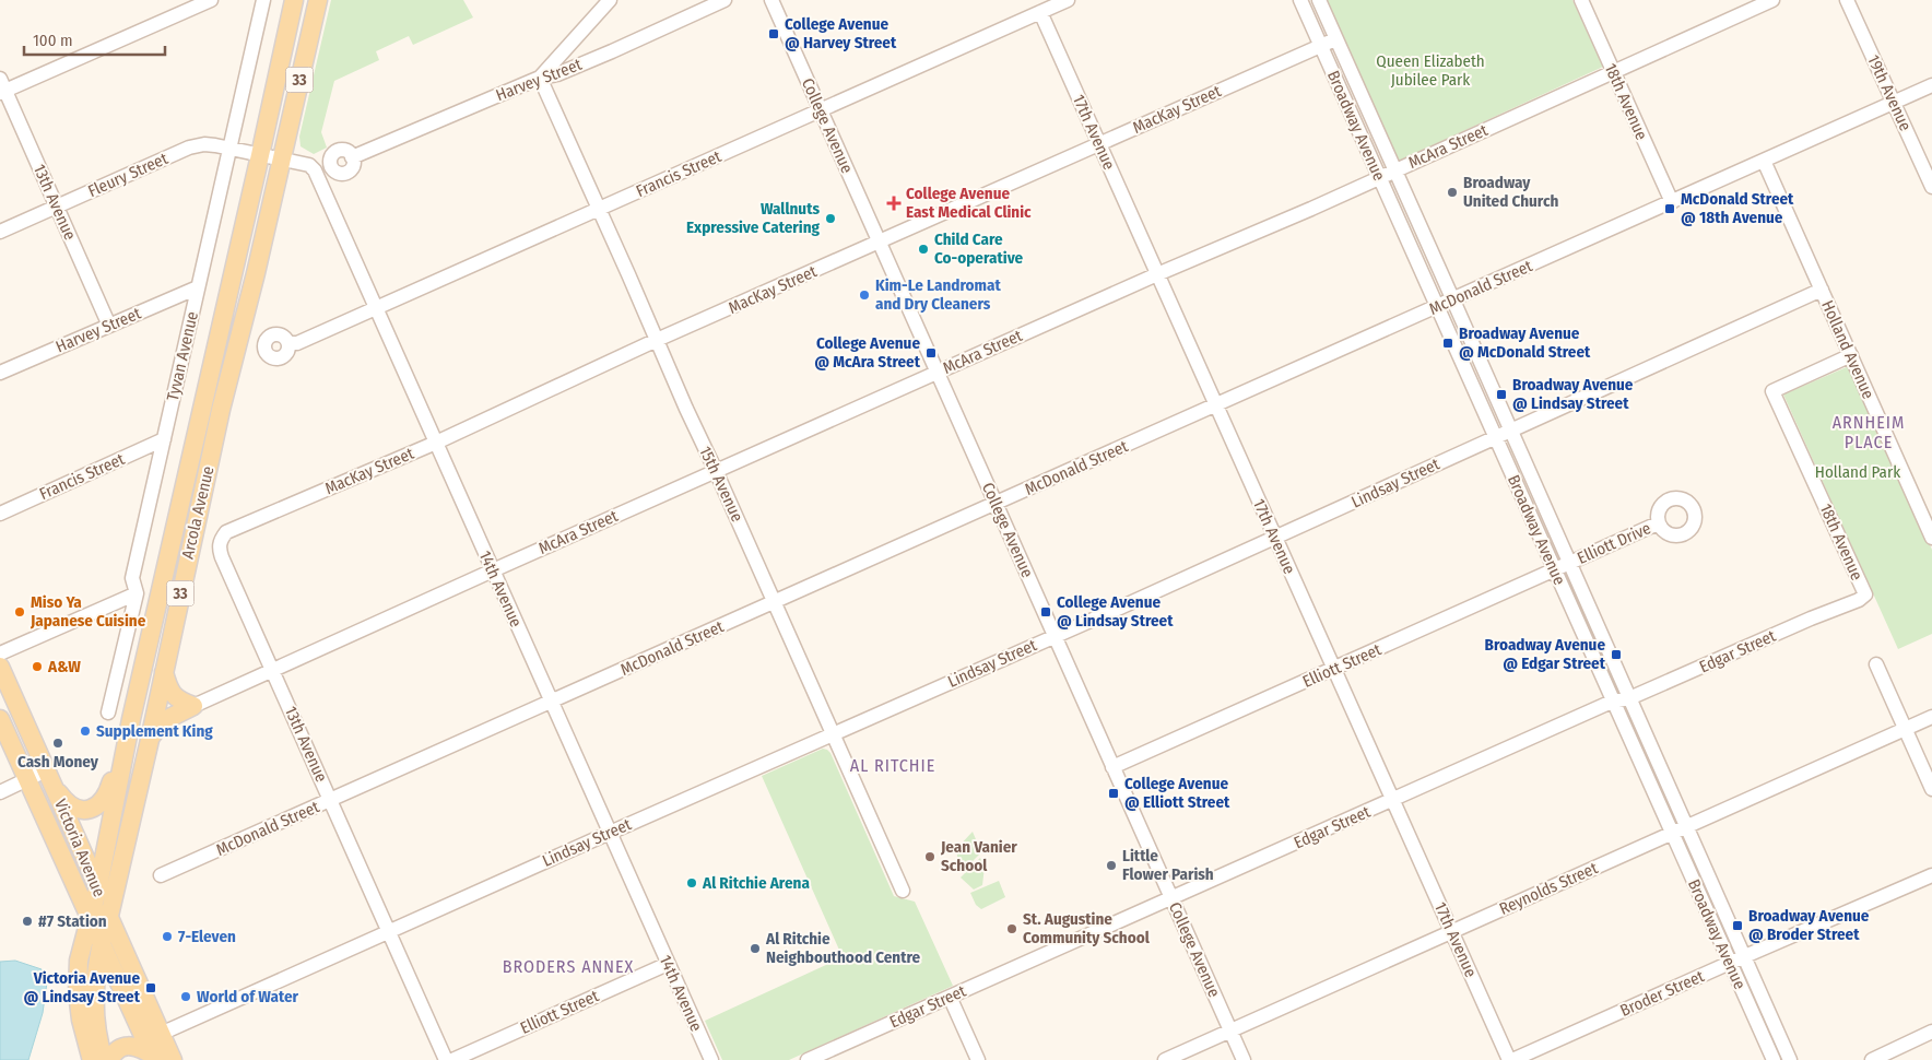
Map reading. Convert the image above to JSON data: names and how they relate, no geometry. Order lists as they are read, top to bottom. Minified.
{"streets":{"main road":["33","Arcola Avenue","Victoria Avenue"],"street":["Harvey Street","19th Avenue","18th Avenue","MacKay Street","College Avenue","Broadway Avenue","17th Avenue","McAra Street","Francis Street","Fleury Street","13th Avenue","McDonald Street","Holland Avenue","Tyvan Avenue","Lindsay Street","15th Avenue","Elliott Drive","14th Avenue","Edgar Street","Elliott Street","Reynolds Street","Broder Street"]},"crossings":[["Harvey Street","13th Avenue"],["Harvey Street","Tyvan Avenue"],["Harvey Street","15th Avenue"],["19th Avenue","McDonald Street"],["18th Avenue","McAra Street"],["18th Avenue","McDonald Street"],["18th Avenue","Holland Avenue"],["18th Avenue","Edgar Street"],["MacKay Street","College Avenue"],["MacKay Street","Broadway Avenue"],["MacKay Street","17th Avenue"],["MacKay Street","13th Avenue"],["MacKay Street","15th Avenue"],["MacKay Street","14th Avenue"],["College Avenue","McAra Street"],["College Avenue","Francis Street"],["College Avenue","McDonald Street"],["College Avenue","Lindsay Street"],["College Avenue","Edgar Street"],["College Avenue","Elliott Street"],["College Avenue","Reynolds Street"],["Broadway Avenue","McAra Street"],["Broadway Avenue","McDonald Street"],["Broadway Avenue","Lindsay Street"],["Broadway Avenue","Elliott Drive"],["Broadway Avenue","Edgar Street"],["Broadway Avenue","Elliott Street"],["Broadway Avenue","Reynolds Street"],["Broadway Avenue","Broder Street"],["17th Avenue","McAra Street"],["17th Avenue","Francis Street"],["17th Avenue","McDonald Street"],["17th Avenue","Lindsay Street"],["17th Avenue","Edgar Street"],["17th Avenue","Elliott Street"],["17th Avenue","Reynolds Street"],["17th Avenue","Broder Street"],["McAra Street","13th Avenue"],["McAra Street","15th Avenue"],["McAra Street","14th Avenue"],["Francis Street","Tyvan Avenue"],["Francis Street","15th Avenue"],["Francis Street","14th Avenue"],["Fleury Street","13th Avenue"],["Fleury Street","Tyvan Avenue"],["Fleury Street","Arcola Avenue"],["Fleury Street","14th Avenue"],["13th Avenue","McDonald Street"],["13th Avenue","Lindsay Street"],["McDonald Street","Holland Avenue"],["McDonald Street","15th Avenue"],["McDonald Street","14th Avenue"],["Holland Avenue","Lindsay Street"],["Lindsay Street","15th Avenue"],["Lindsay Street","14th Avenue"],["Lindsay Street","Victoria Avenue"],["Arcola Avenue","14th Avenue"],["Arcola Avenue","Victoria Avenue"],["Elliott Drive","Elliott Street"],["14th Avenue","Elliott Street"]],"districts":["ARNHEIM PLACE","AL RITCHIE","BRODERS ANNEX"],"parks":["Queen Elizabeth Jubilee Park","Holland Park"],"places":{"transit":["College Avenue @ Harvey Street","McDonald Street @ 18th Avenue","Broadway Avenue @ McDonald Street","College Avenue @ McAra Street","Broadway Avenue @ Lindsay Street","College Avenue @ Lindsay Street","Broadway Avenue @ Edgar Street","College Avenue @ Elliott Street","Broadway Avenue @ Broder Street","Victoria Avenue @ Lindsay Street"],"other":["Broadway United Church","Wallnuts Expressive Catering","Child Care Co-operative","Kim-Le Landromat and Dry Cleaners","Miso Ya Japanese Cuisine","A&W","Supplement King","Cash Money","Jean Vanier School","Little Flower Parish","Al Ritchie Arena","#7 Station","St. Augustine Community School","7-Eleven","Al Ritchie Neighbouthood Centre","World of Water"],"health":["College Avenue East Medical Clinic"]},"scale_bar":"100 m"}
